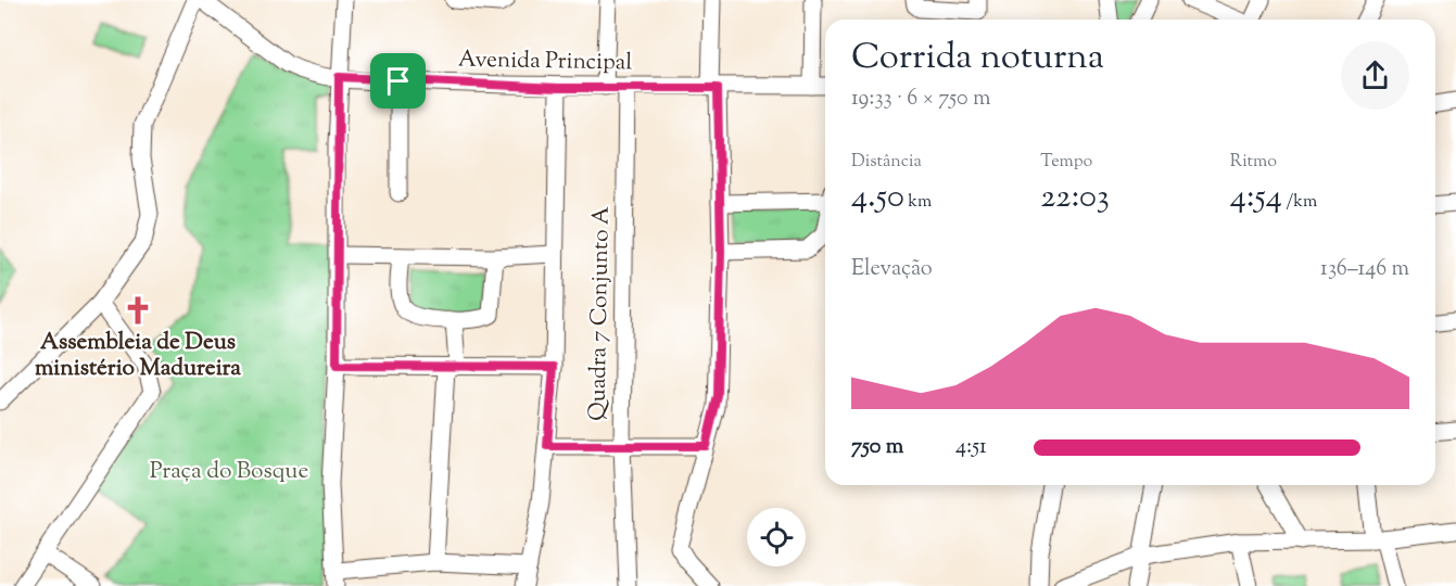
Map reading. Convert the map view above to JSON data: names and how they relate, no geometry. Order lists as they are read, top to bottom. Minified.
{"streets":{"street":["Avenida Principal","Quadra 7 Conjunto A"]},"crossings":[["Avenida Principal","Quadra 7 Conjunto A"]],"parks":["Praça do Bosque"],"places":{"church":["Assembleia de Deus ministério Madureira"]},"page":{"heading":["Corrida noturna","19:33 · 6 × 750 m"],"stats":[["Distância","4.50 km"],["Tempo","22:03"],["Ritmo","4:54 /km"]],"chart":["Elevação","136–146 m"],"list":[{"name":"750 m","note":"4:51"}]}}
